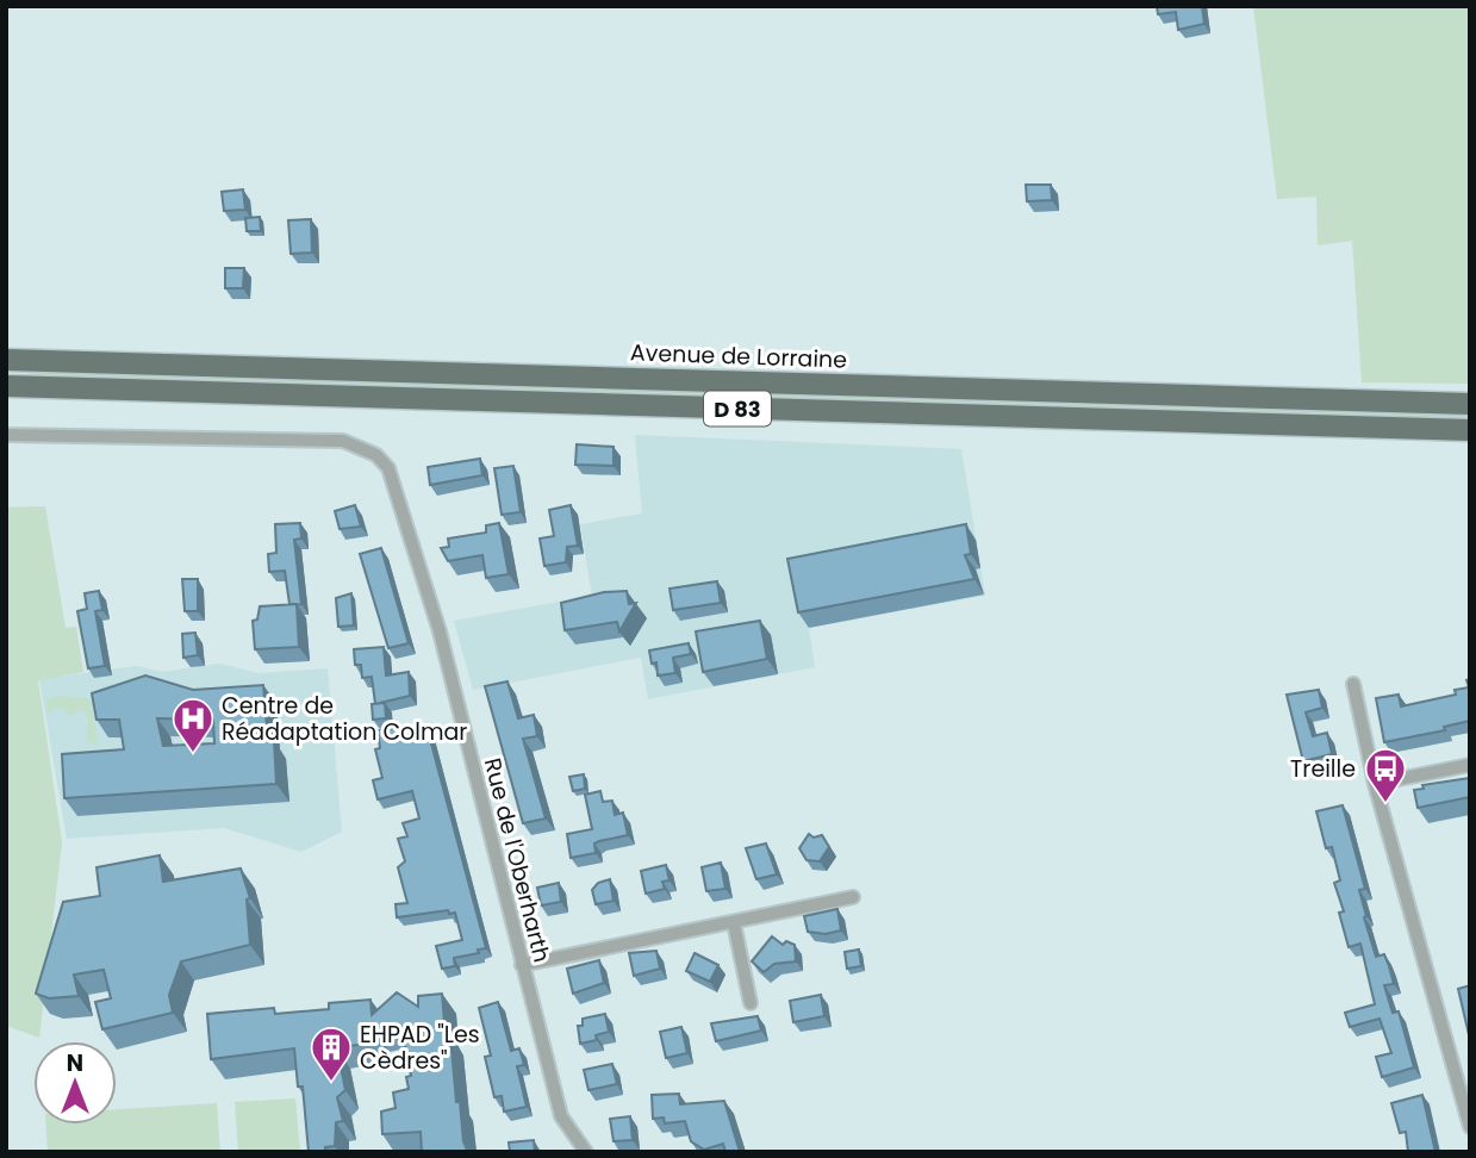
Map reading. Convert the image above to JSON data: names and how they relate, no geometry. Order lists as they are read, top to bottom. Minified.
{"streets":{"main road":["Avenue de Lorraine","D 83"],"street":["Rue de l'Oberharth"]},"places":{"hospital":["Centre de Réadaptation Colmar"],"bus stop":["Treille"],"building":["EHPAD \"Les Cèdres\""]},"north":"top"}
